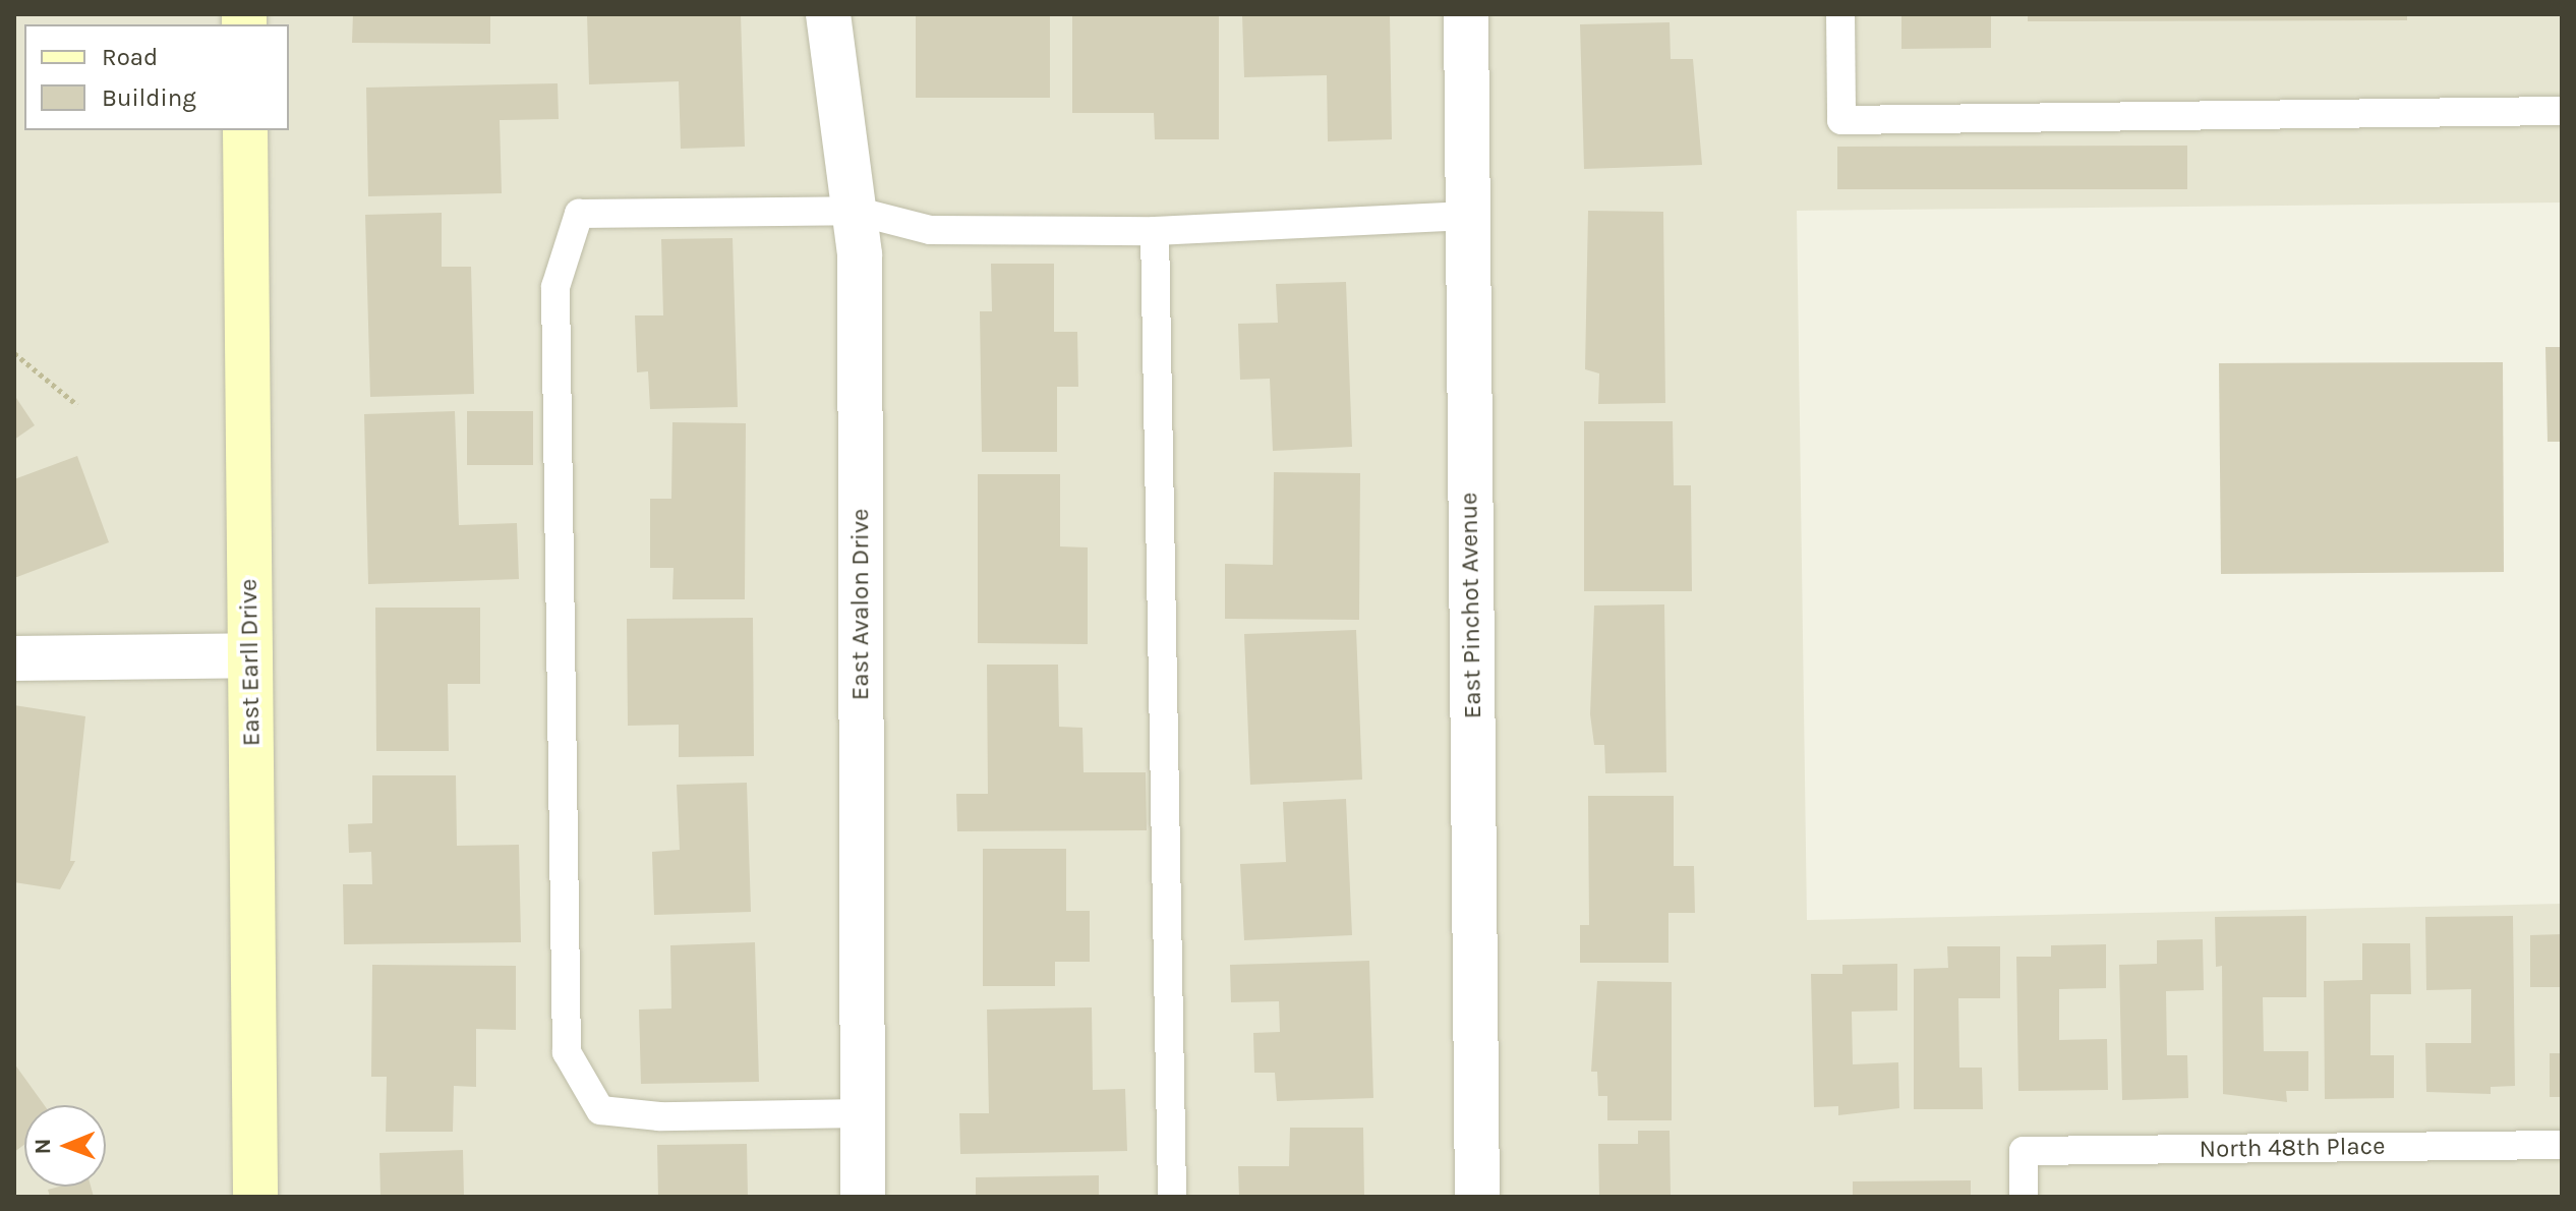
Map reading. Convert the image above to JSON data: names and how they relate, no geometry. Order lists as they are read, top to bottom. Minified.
{"streets":{"street":["East Avalon Drive","East Pinchot Avenue","East Earll Drive"],"lane":["North 48th Place"]},"legend":["Road","Building"],"north":"left"}
